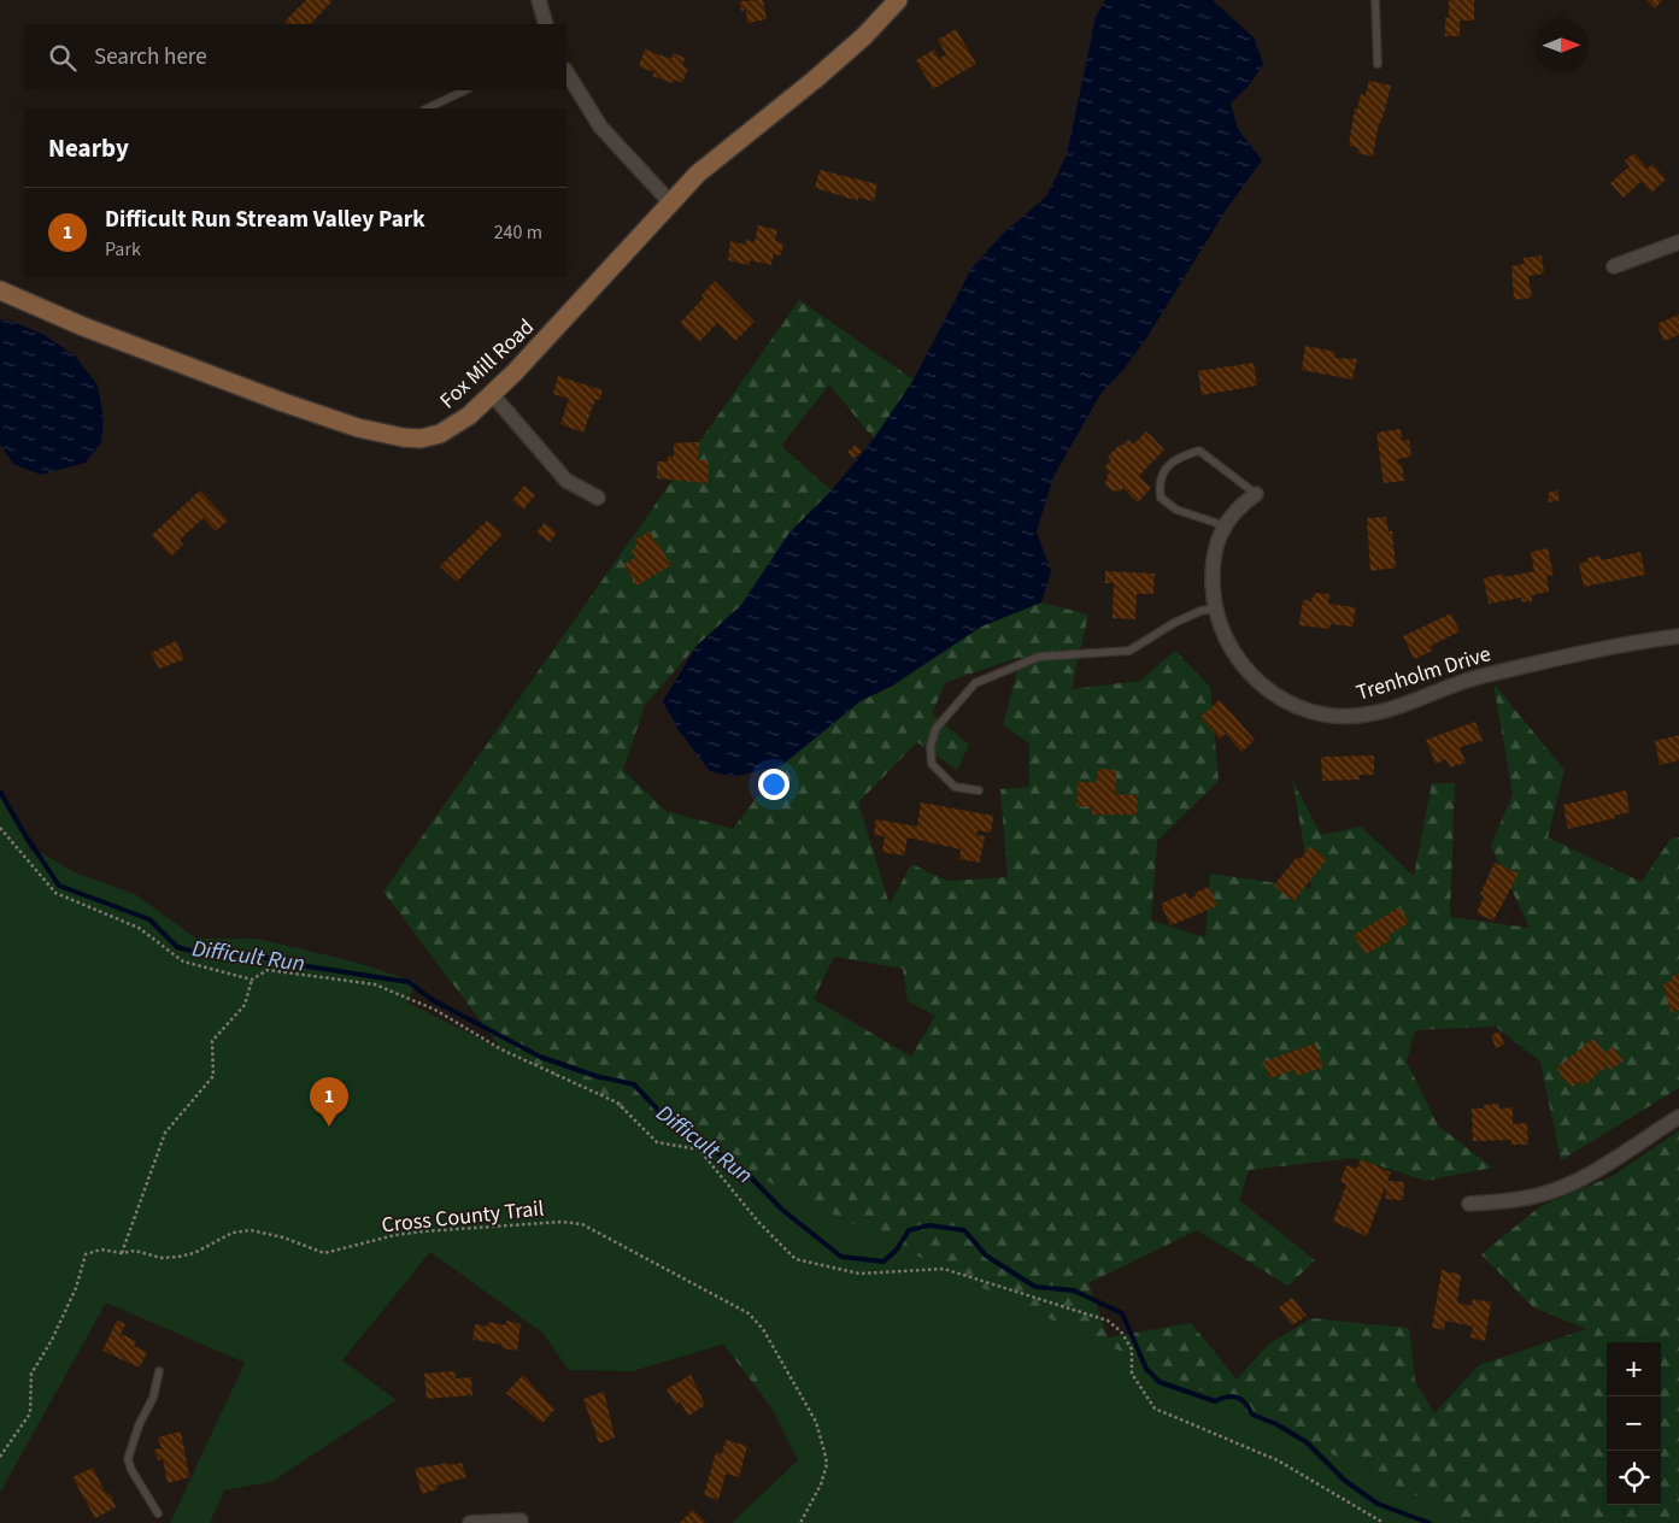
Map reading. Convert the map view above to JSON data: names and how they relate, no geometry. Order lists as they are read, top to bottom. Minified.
{"streets":{"main road":["Fox Mill Road"],"street":["Trenholm Drive"],"path":["Cross County Trail"]},"water":["Difficult Run"],"north":"right","page":{"search":"Search here","heading":"Nearby","list":[{"mark":"1","name":"Difficult Run Stream Valley Park","note":"Park","value":"240 m"}],"pins":"1","map_buttons":["+","−"]}}
